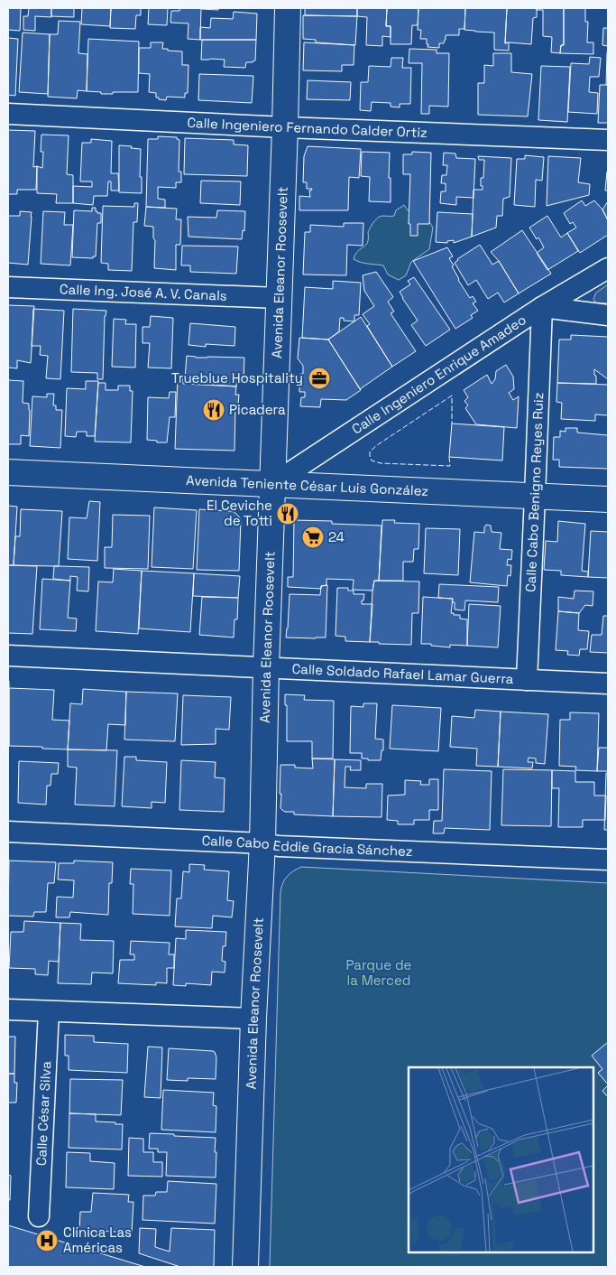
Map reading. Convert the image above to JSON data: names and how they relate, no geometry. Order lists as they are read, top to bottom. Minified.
{"streets":{"street":["Calle Ingeniero Fernando Calder Ortiz","Avenida Eleanor Roosevelt","Calle Ing. José A. V. Canals","Calle Ingeniero Enrique Amadeo","Avenida Teniente César Luis González","Calle Cabo Benigno Reyes Ruiz","Calle Soldado Rafael Lamar Guerra","Calle Cabo Eddie Gracia Sánchez","Calle César Silva"]},"crossings":[["Calle Ingeniero Fernando Calder Ortiz","Avenida Eleanor Roosevelt"],["Avenida Eleanor Roosevelt","Calle Ing. José A. V. Canals"],["Avenida Eleanor Roosevelt","Calle Ingeniero Enrique Amadeo"],["Avenida Eleanor Roosevelt","Avenida Teniente César Luis González"],["Avenida Eleanor Roosevelt","Calle Soldado Rafael Lamar Guerra"],["Avenida Eleanor Roosevelt","Calle Cabo Eddie Gracia Sánchez"],["Calle Ingeniero Enrique Amadeo","Avenida Teniente César Luis González"],["Calle Ingeniero Enrique Amadeo","Calle Cabo Benigno Reyes Ruiz"],["Avenida Teniente César Luis González","Calle Cabo Benigno Reyes Ruiz"],["Calle Cabo Benigno Reyes Ruiz","Calle Soldado Rafael Lamar Guerra"]],"parks":["Parque de la Merced"],"places":{"office":["Trueblue Hospitality"],"restaurant":["Picadera","El Ceviche de Totti"],"supermarket":["24"],"hospital":["Clínica Las Américas"]}}
